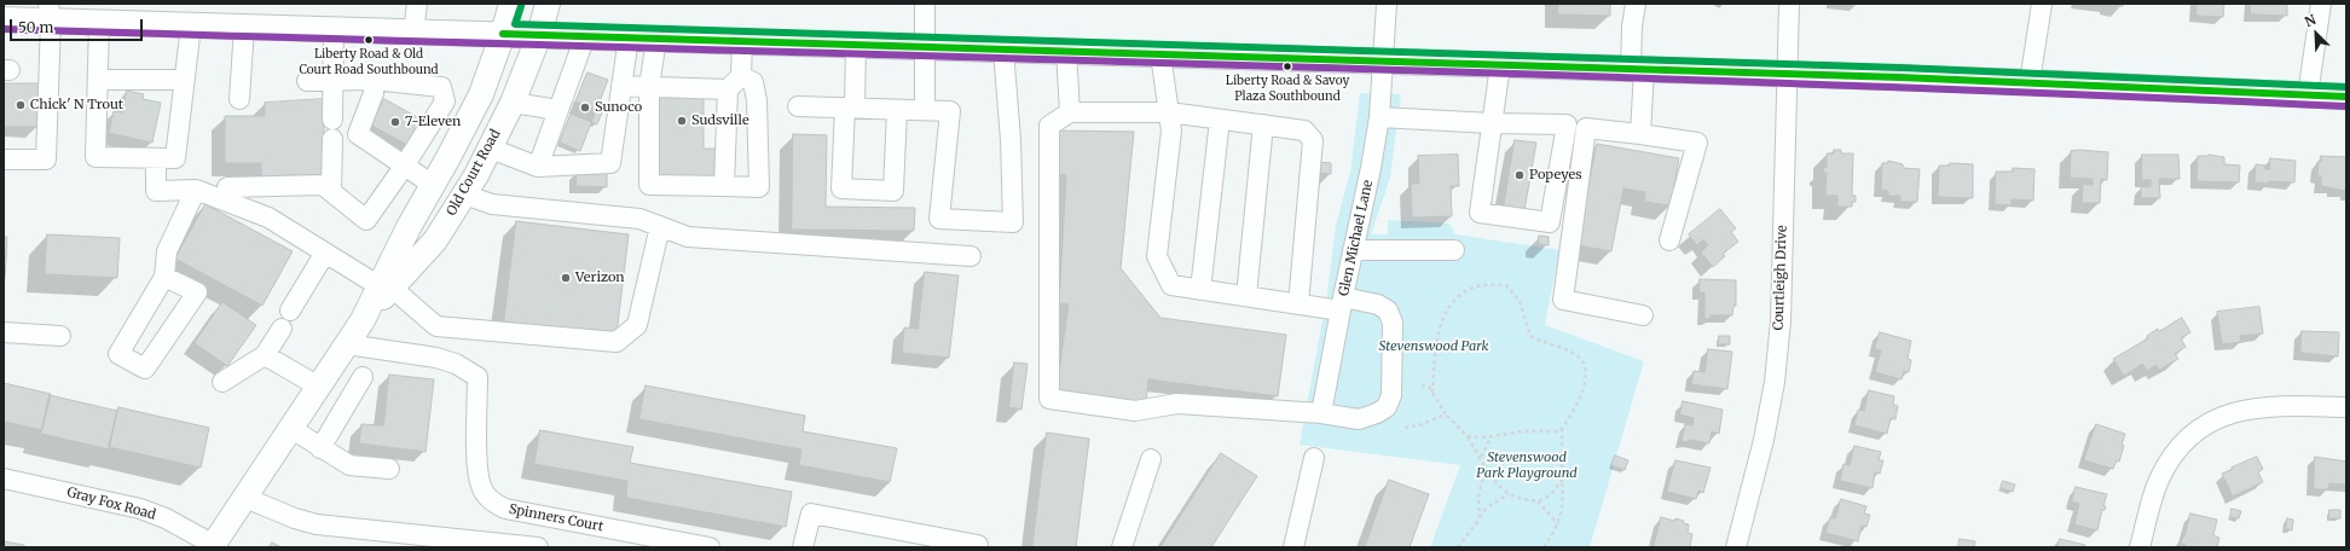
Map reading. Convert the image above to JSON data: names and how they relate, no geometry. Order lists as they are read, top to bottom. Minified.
{"streets":{"main road":["Old Court Road"],"street":["Glen Michael Lane","Courtleigh Drive","Gray Fox Road","Spinners Court"]},"crossings":[["Old Court Road","Gray Fox Road"],["Old Court Road","Spinners Court"]],"parks":["Stevenswood Park","Stevenswood Park Playground"],"places":["Liberty Road & Old Court Road Southbound","Liberty Road & Savoy Plaza Southbound","Chick' N Trout","Sunoco","Sudsville","7-Eleven","Popeyes","Verizon"],"scale_bar":"50 m","north":"top left"}
